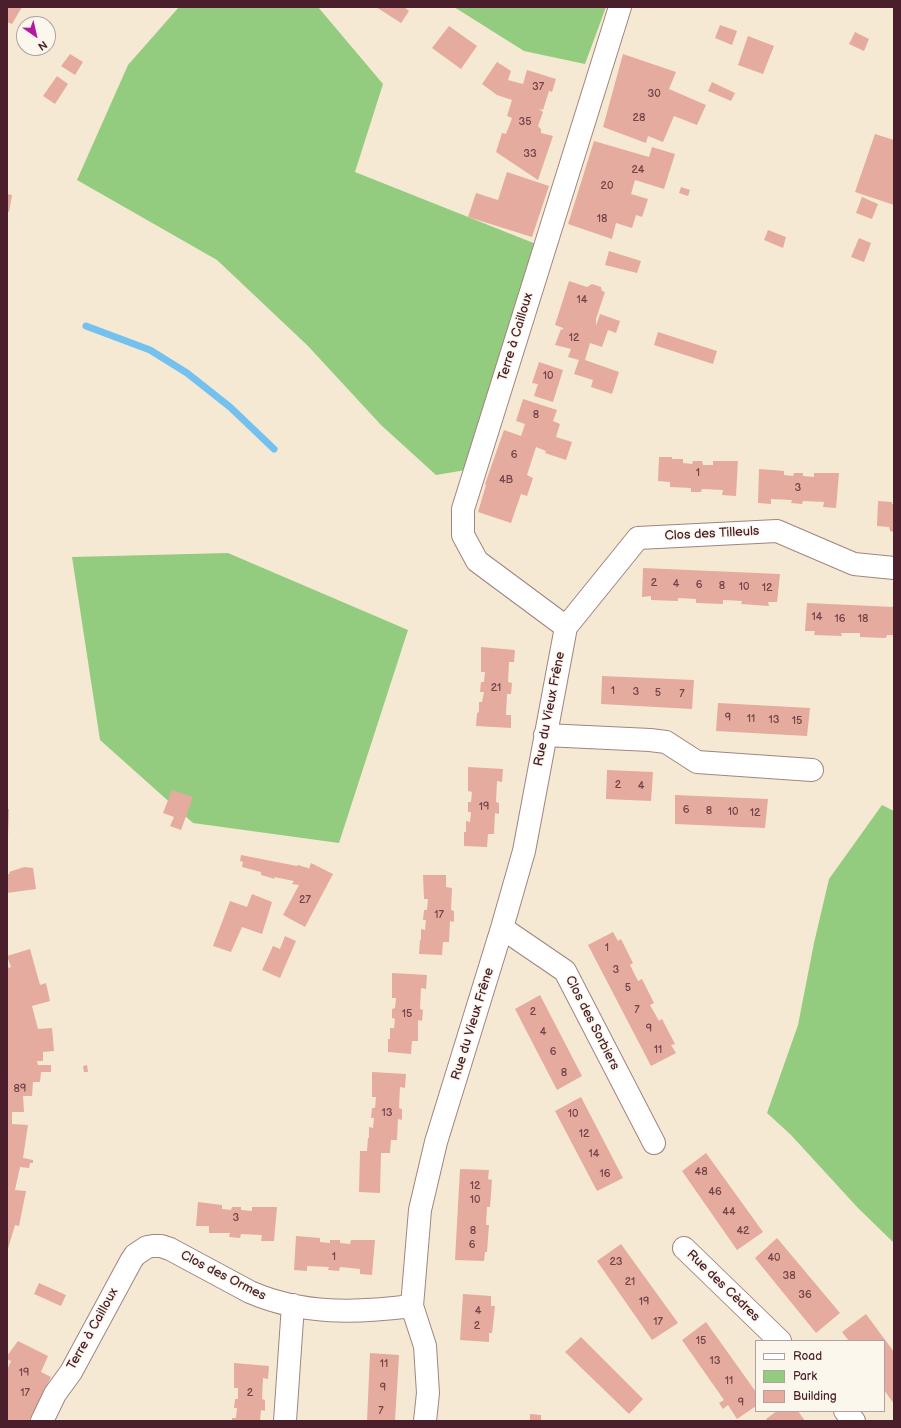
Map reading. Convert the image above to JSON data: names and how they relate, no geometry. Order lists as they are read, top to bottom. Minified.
{"streets":{"street":["Terre à Cailloux","Clos des Tilleuls","Rue du Vieux Frêne","Clos des Sorbiers","Clos des Ormes","Rue des Cèdres"]},"crossings":[["Terre à Cailloux","Clos des Tilleuls"],["Terre à Cailloux","Rue du Vieux Frêne"],["Terre à Cailloux","Clos des Ormes"],["Clos des Tilleuls","Rue du Vieux Frêne"],["Rue du Vieux Frêne","Clos des Sorbiers"],["Rue du Vieux Frêne","Clos des Ormes"]],"house_numbers":["37","30","28","35","33","24","20","18","14","12","10","8","6","1","4B","3","2","4","6","8","10","12","14","16","18","21","1","3","5","7","9","11","13","15","2","4","19","6","8","10","12","27","17","1","3","5","7","2","15","9","4","11","6","8","89","13","10","12","14","48","16","12","46","10","44","3","8","42","6","1","40","23","38","21","36","19","4","17","2","15","13","11","19","11","9","17","2","9","7"],"legend":["Road","Park","Building"],"north":"bottom right"}
